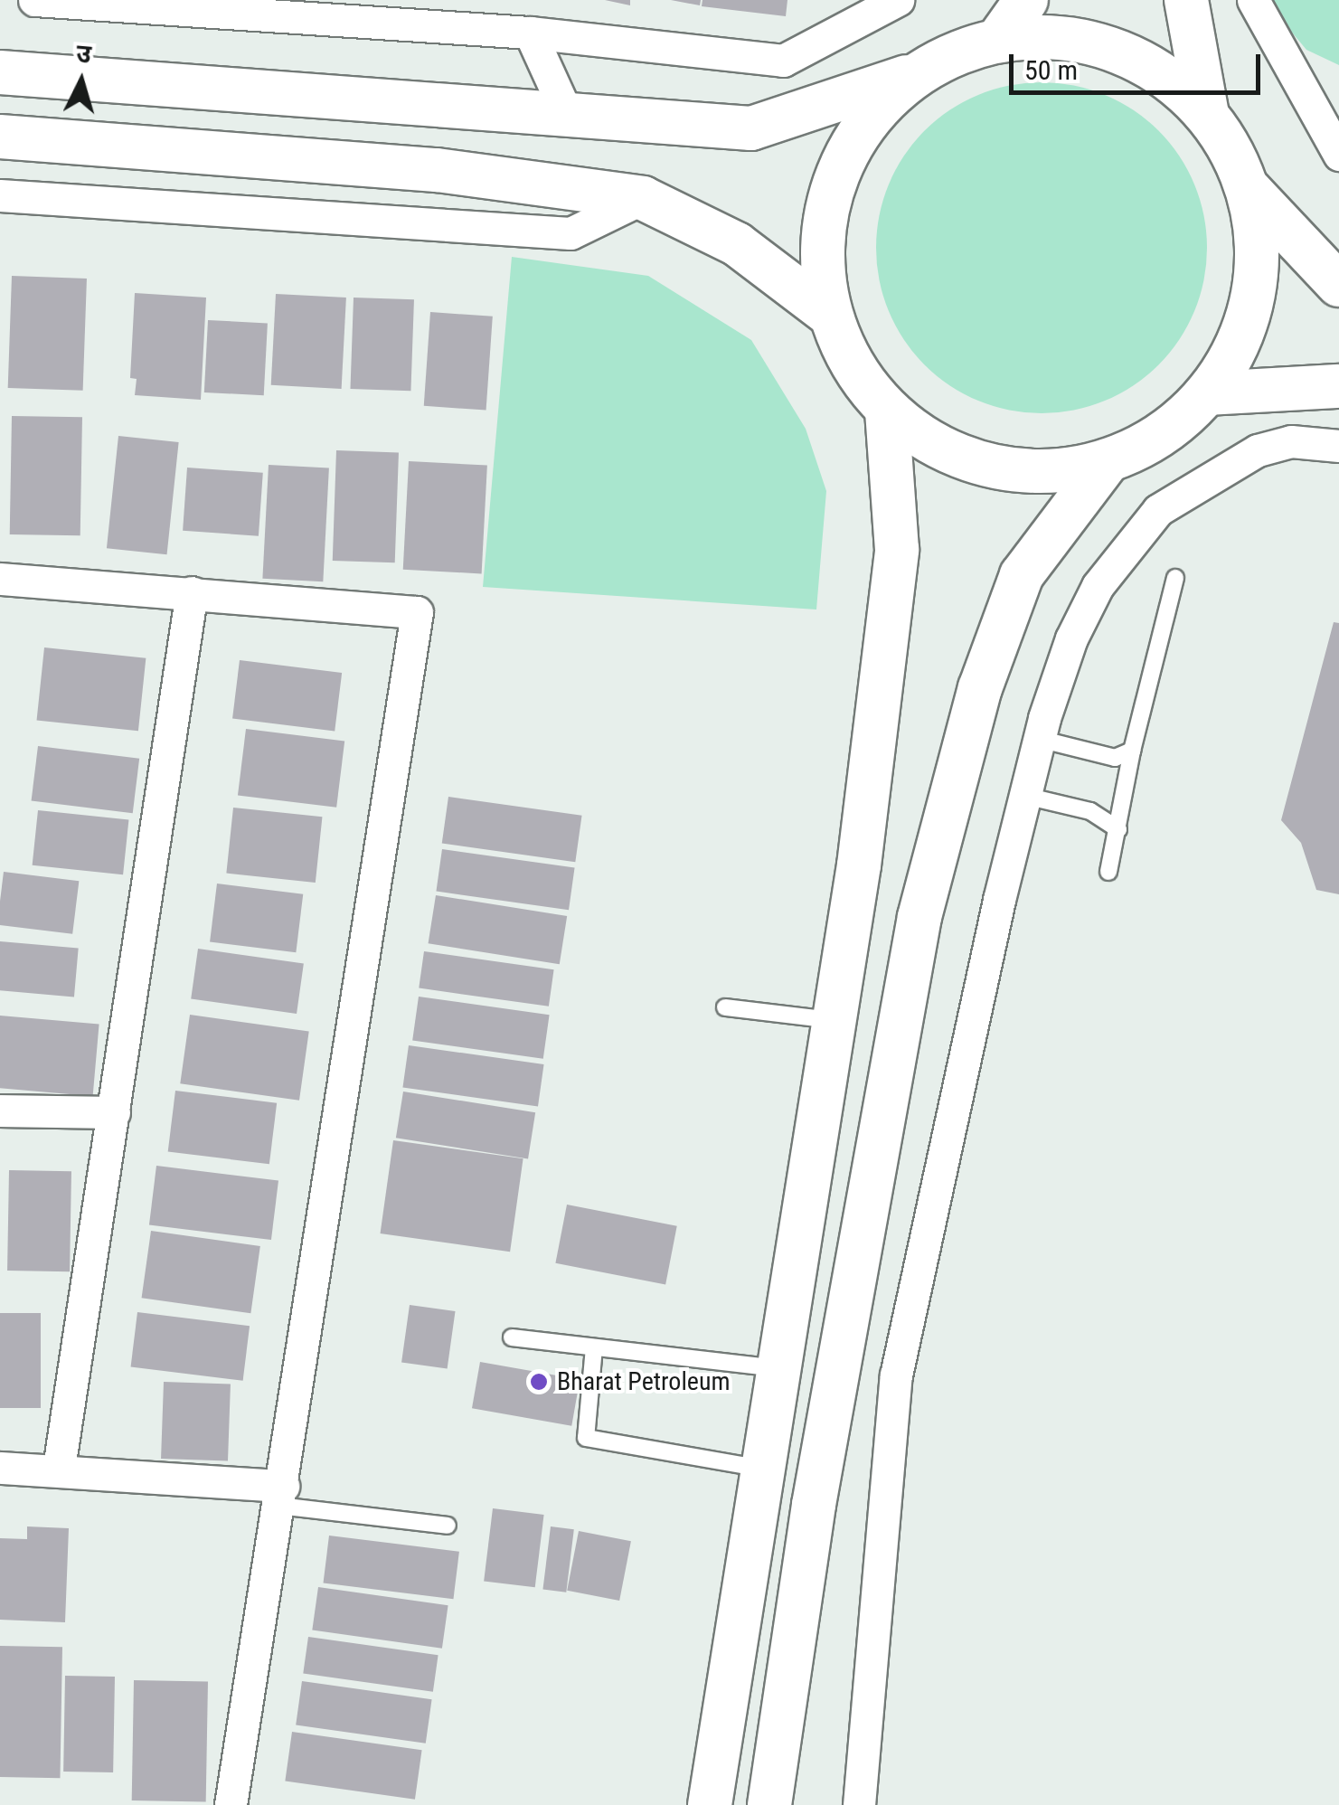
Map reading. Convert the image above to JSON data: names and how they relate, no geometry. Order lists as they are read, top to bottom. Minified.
{"places":["Bharat Petroleum"],"scale_bar":"50 m","north":"top"}
